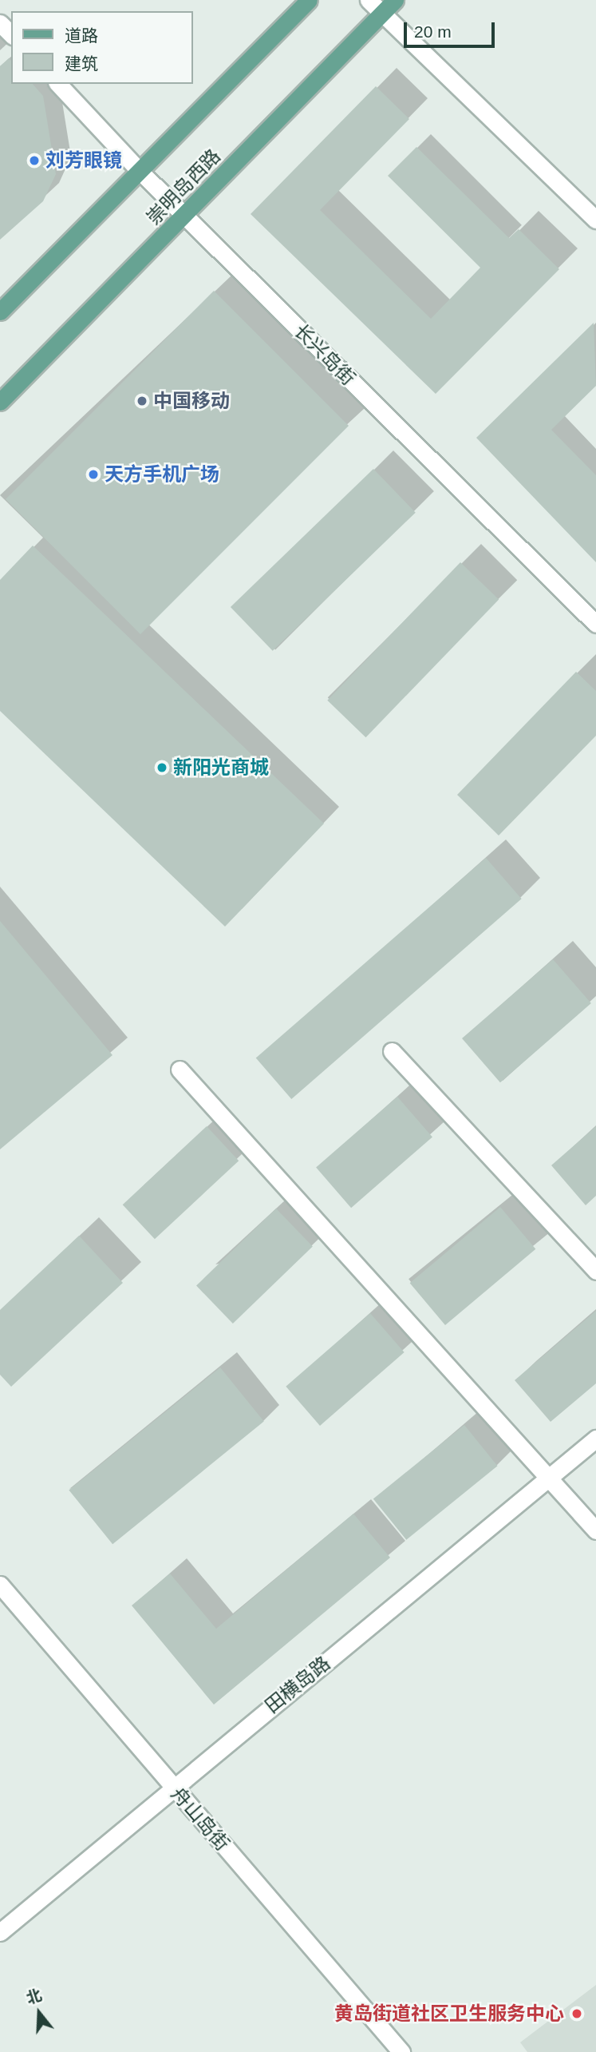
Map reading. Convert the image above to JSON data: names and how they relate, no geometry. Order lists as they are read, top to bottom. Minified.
{"streets":{"main road":["崇明岛西路"],"street":["长兴岛街","田横岛路","舟山岛街"]},"crossings":[["崇明岛西路","长兴岛街"],["田横岛路","舟山岛街"]],"places":["刘芳眼镜","中国移动","天方手机广场","新阳光商城","黄岛街道社区卫生服务中心"],"legend":["道路","建筑"],"scale_bar":"20 m","north":"top"}
